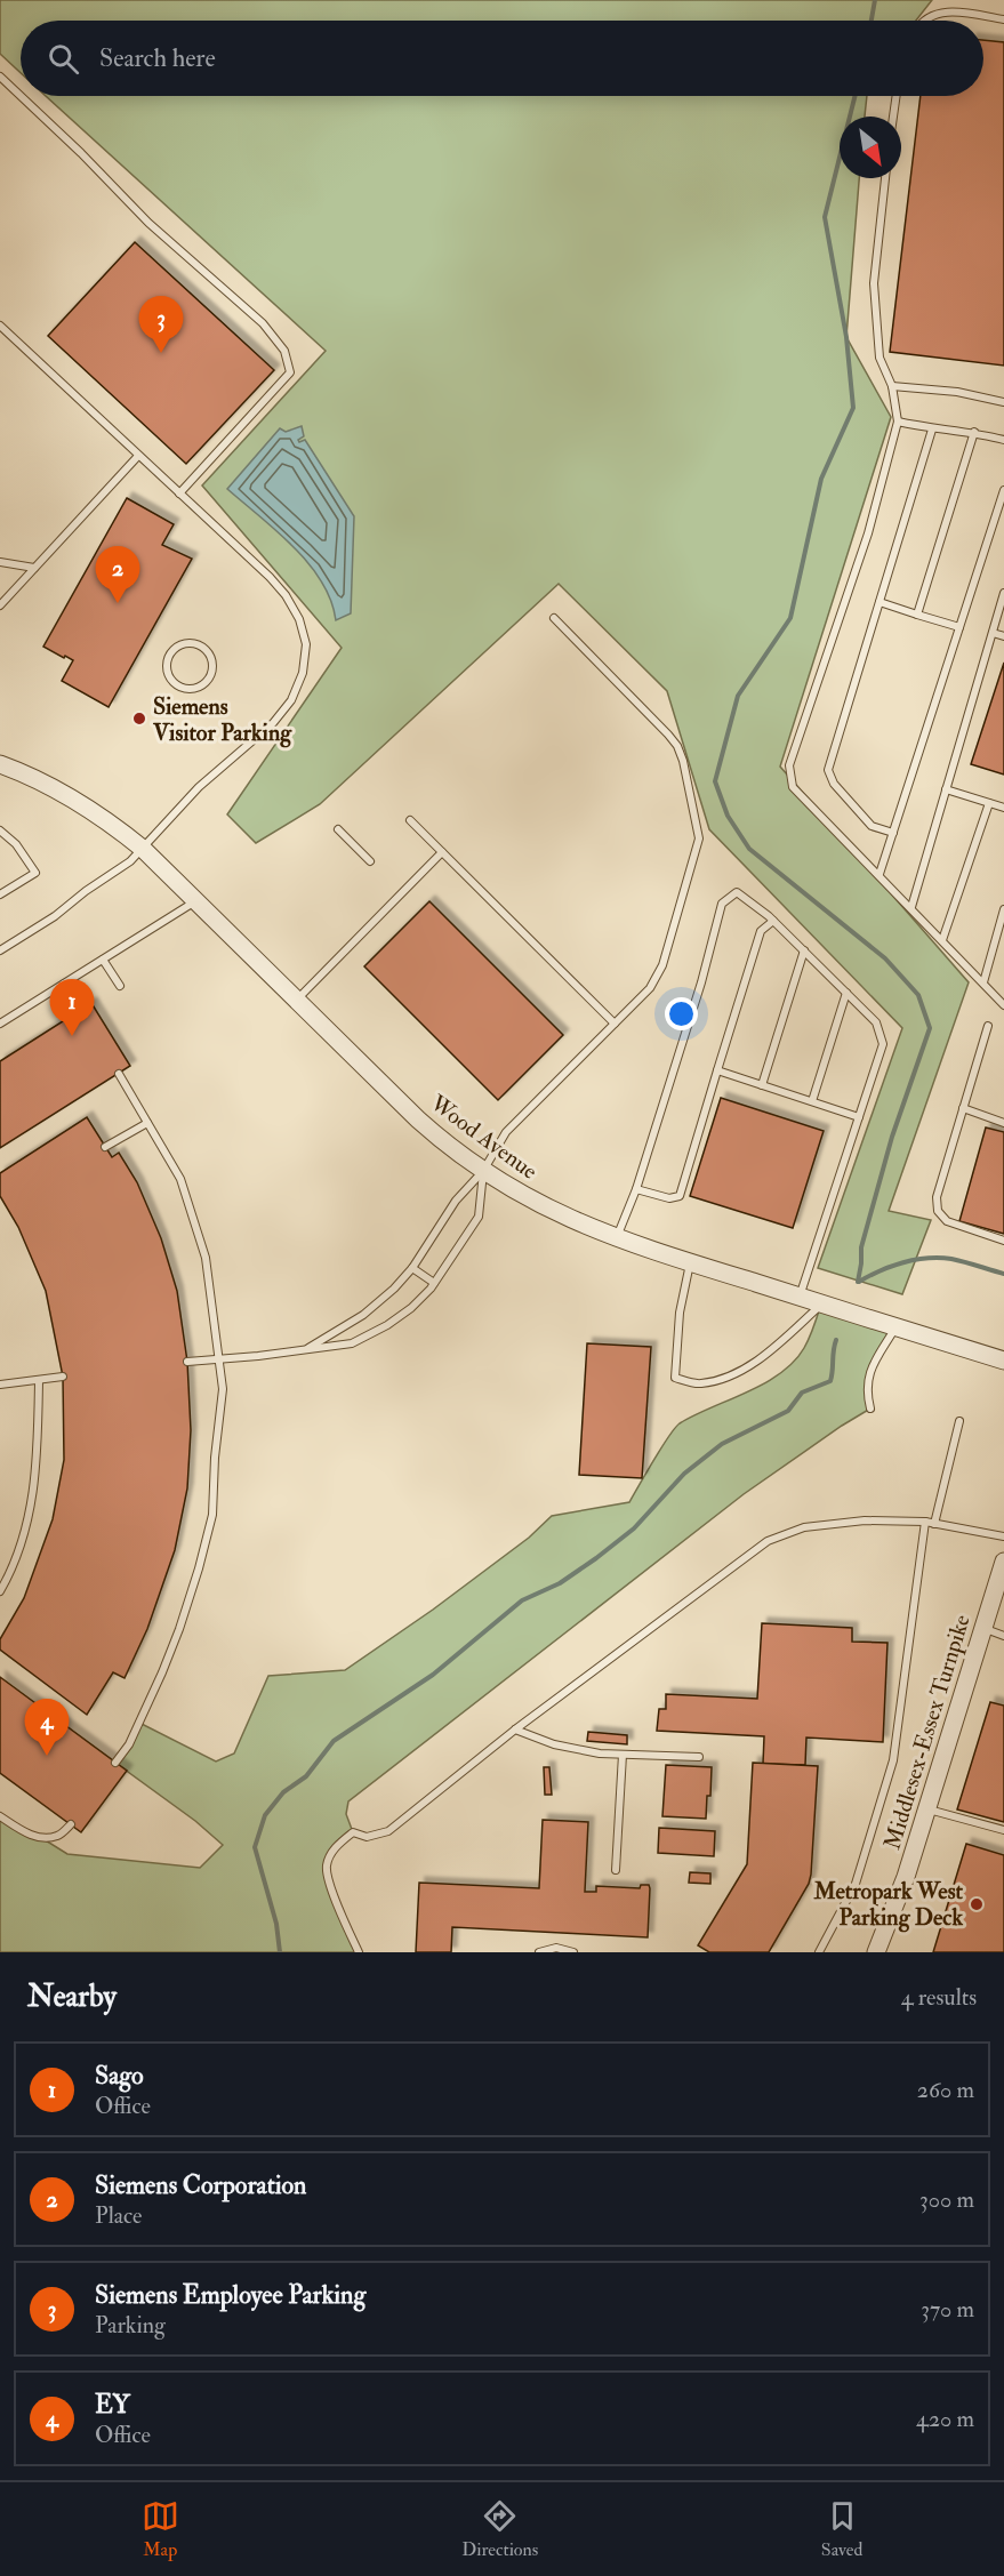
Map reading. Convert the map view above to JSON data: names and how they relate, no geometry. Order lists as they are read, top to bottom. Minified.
{"streets":{"street":["Wood Avenue","Middlesex-Essex Turnpike"]},"places":["Siemens Visitor Parking","Metropark West Parking Deck"],"north":"bottom right","page":{"search":"Search here","pins":["3","2","1","4"],"heading":["Nearby","4 results"],"list":[{"mark":"1","name":"Sago","note":"Office","value":"260 m"},{"mark":"2","name":"Siemens Corporation","note":"Place","value":"300 m"},{"mark":"3","name":"Siemens Employee Parking","note":"Parking","value":"370 m"},{"mark":"4","name":"EY","note":"Office","value":"420 m"}],"nav":["Map","Directions","Saved"]}}
